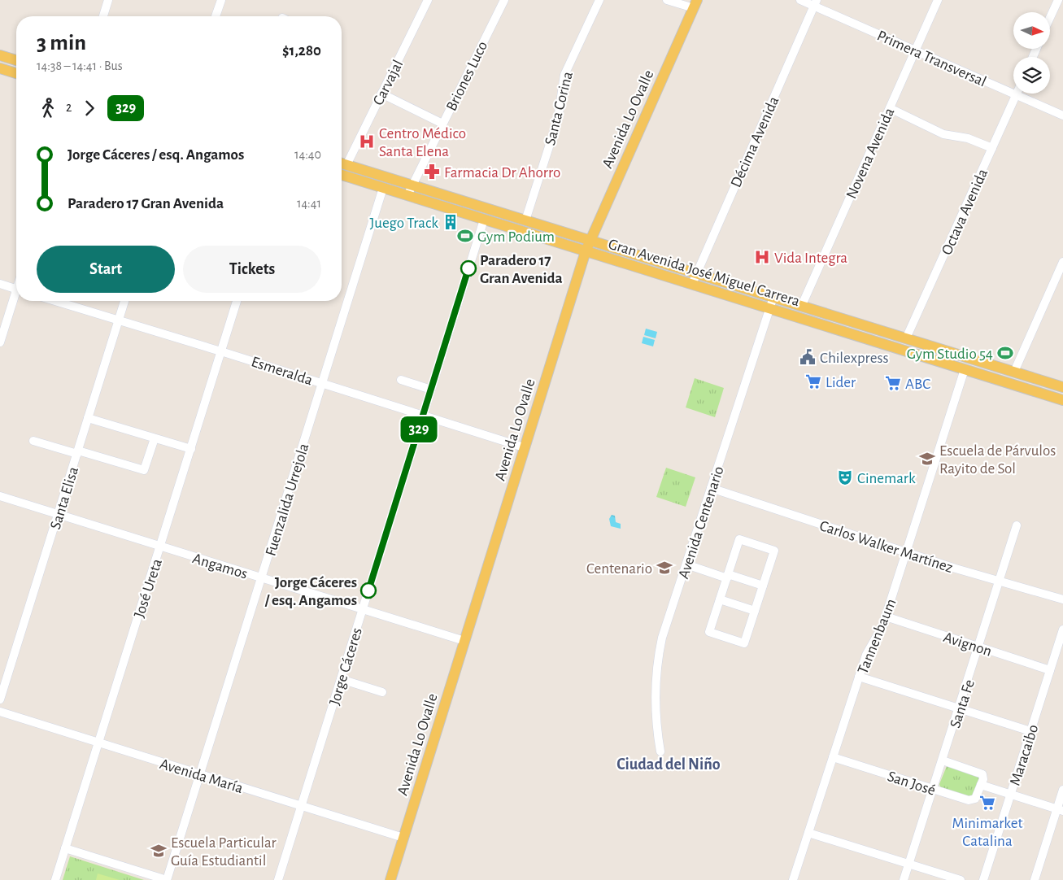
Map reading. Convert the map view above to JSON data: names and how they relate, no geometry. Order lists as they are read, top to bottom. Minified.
{"streets":{"main road":["Avenida Lo Ovalle","Gran Avenida José Miguel Carrera"],"street":["Primera Transversal","Briones Luco","Carvajal","Santa Corina","Décima Avenida","Novena Avenida","Octava Avenida","Esmeralda","Santa Elisa","Fuenzalida Urrejola","Avenida Centenario","Carlos Walker Martínez","Angamos","José Ureta","Tannenbaum","Avignon","Jorge Cáceres","Santa Fe","Maracaibo","Avenida María","San José"]},"crossings":[["Primera Transversal","Décima Avenida"],["Primera Transversal","Novena Avenida"],["Primera Transversal","Octava Avenida"],["Briones Luco","Gran Avenida José Miguel Carrera"],["Carvajal","Gran Avenida José Miguel Carrera"],["Santa Corina","Gran Avenida José Miguel Carrera"],["Avenida Lo Ovalle","Gran Avenida José Miguel Carrera"],["Avenida Lo Ovalle","Esmeralda"],["Avenida Lo Ovalle","Angamos"],["Avenida Lo Ovalle","Avenida María"],["Décima Avenida","Gran Avenida José Miguel Carrera"],["Novena Avenida","Gran Avenida José Miguel Carrera"],["Octava Avenida","Gran Avenida José Miguel Carrera"],["Gran Avenida José Miguel Carrera","Fuenzalida Urrejola"],["Gran Avenida José Miguel Carrera","Avenida Centenario"],["Gran Avenida José Miguel Carrera","Tannenbaum"],["Gran Avenida José Miguel Carrera","Jorge Cáceres"],["Esmeralda","Santa Elisa"],["Esmeralda","Fuenzalida Urrejola"],["Esmeralda","José Ureta"],["Esmeralda","Jorge Cáceres"],["Santa Elisa","Angamos"],["Fuenzalida Urrejola","Angamos"],["Fuenzalida Urrejola","Avenida María"],["Avenida Centenario","Carlos Walker Martínez"],["Carlos Walker Martínez","Tannenbaum"],["Carlos Walker Martínez","Santa Fe"],["Angamos","José Ureta"],["Angamos","Jorge Cáceres"],["José Ureta","Avenida María"],["Tannenbaum","Avignon"],["Tannenbaum","San José"],["Avignon","Santa Fe"],["Avignon","Maracaibo"],["Jorge Cáceres","Avenida María"],["Santa Fe","San José"]],"districts":["Ciudad del Niño"],"places":{"hospital":["Centro Médico Santa Elena","Vida Integra"],"pharmacy":["Farmacia Dr Ahorro"],"building":["Juego Track"],"sports":["Gym Podium","Gym Studio 54"],"other":["Paradero 17 Gran Avenida","Jorge Cáceres / esq. Angamos"],"public building":["Chilexpress"],"supermarket":["Lider","ABC","Minimarket Catalina"],"school or university":["Escuela de Párvulos Rayito de Sol","Centenario","Escuela Particular Guía Estudiantil"],"theatre":["Cinemark"]},"lines":["bus line 329"],"north":"right","page":{"on_map":"329","heading":["3 min","14:38 – 14:41 · Bus","$1,280"],"legs":["2","329"],"list":[{"name":"Jorge Cáceres / esq. Angamos","value":"14:40"},{"name":"Paradero 17 Gran Avenida","value":"14:41"}],"buttons":["Start","Tickets"]}}
